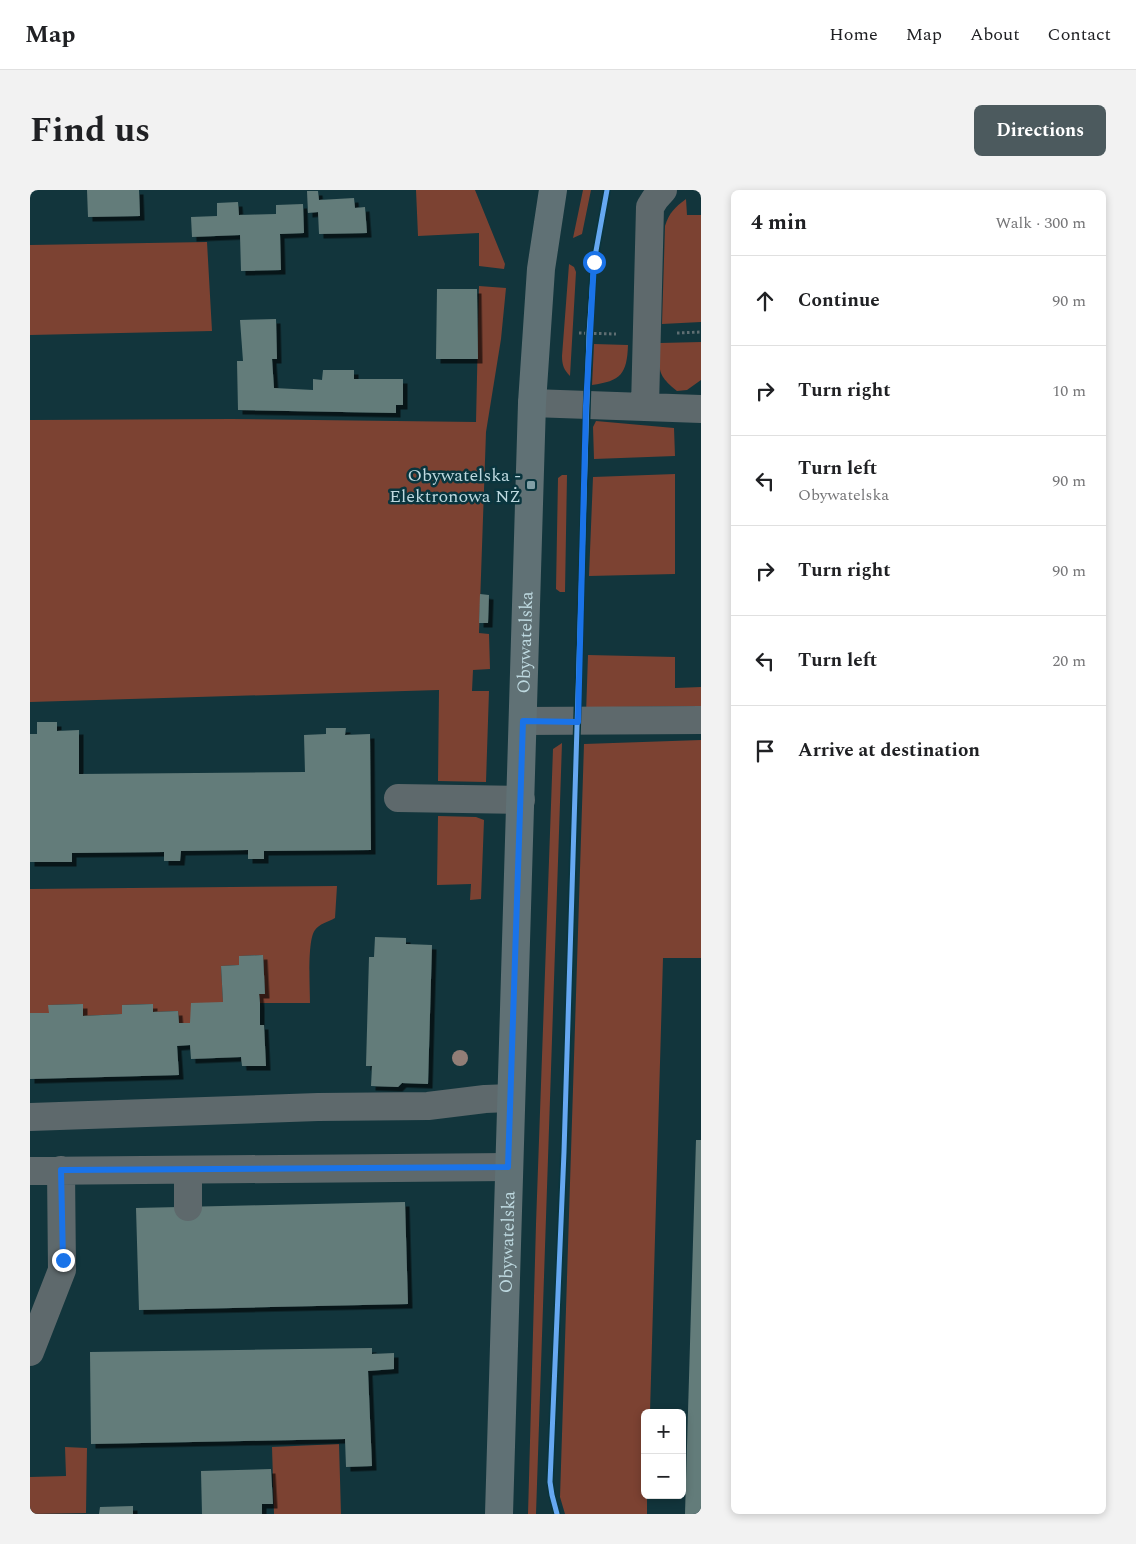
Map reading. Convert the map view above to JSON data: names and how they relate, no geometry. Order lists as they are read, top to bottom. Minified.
{"streets":{"main road":["Obywatelska"]},"places":{"transit":["Obywatelska - Elektronowa NŻ"]},"page":{"header":"Map","nav":["Home","Map","About","Contact"],"title":"Find us","buttons":"Directions","heading":["4 min","Walk · 300 m"],"list":[["Continue","90 m"],["Turn right","10 m"],["Turn left","Obywatelska","90 m"],["Turn right","90 m"],["Turn left","20 m"],"Arrive at destination"],"map_buttons":["+","−"]}}
